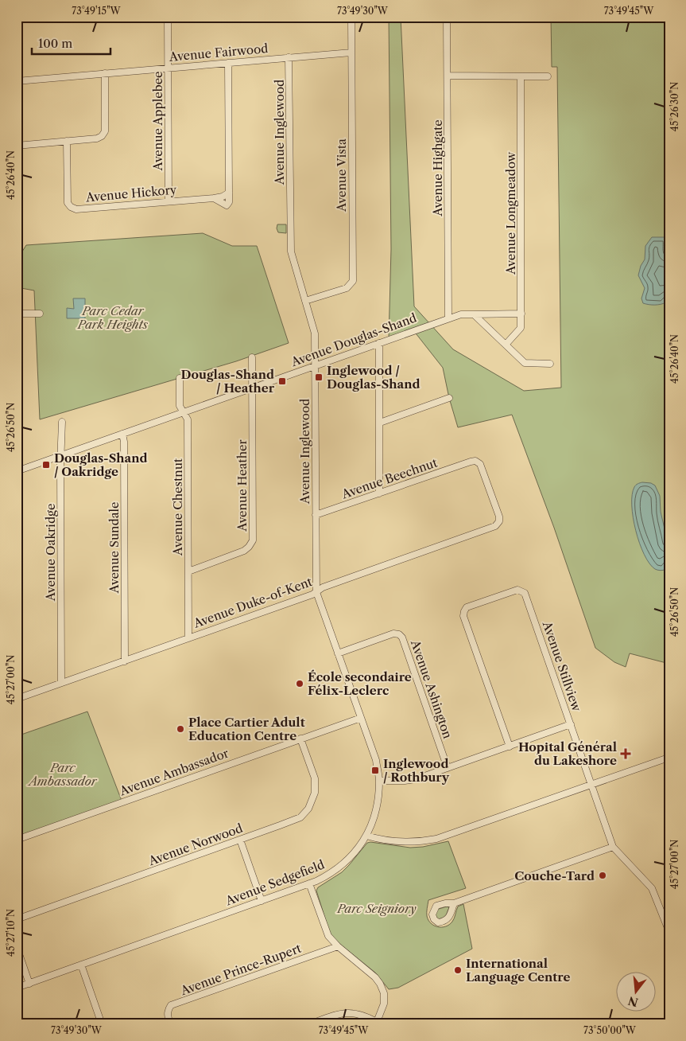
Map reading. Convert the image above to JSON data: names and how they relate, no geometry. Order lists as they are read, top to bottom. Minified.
{"streets":{"street":["Avenue Fairwood","Avenue Applebee","Avenue Inglewood","Avenue Highgate","Avenue Vista","Avenue Hickory","Avenue Longmeadow","Avenue Douglas-Shand","Avenue Beechnut","Avenue Heather","Avenue Chestnut","Avenue Sundale","Avenue Oakridge","Avenue Duke-of-Kent","Avenue Stillview","Avenue Ashington","Avenue Ambassador","Avenue Norwood","Avenue Sedgefield","Avenue Prince-Rupert"]},"crossings":[["Avenue Fairwood","Avenue Applebee"],["Avenue Fairwood","Avenue Inglewood"],["Avenue Fairwood","Avenue Vista"],["Avenue Applebee","Avenue Hickory"],["Avenue Inglewood","Avenue Vista"],["Avenue Inglewood","Avenue Douglas-Shand"],["Avenue Inglewood","Avenue Beechnut"],["Avenue Inglewood","Avenue Duke-of-Kent"],["Avenue Inglewood","Avenue Ashington"],["Avenue Inglewood","Avenue Ambassador"],["Avenue Inglewood","Avenue Sedgefield"],["Avenue Highgate","Avenue Douglas-Shand"],["Avenue Longmeadow","Avenue Douglas-Shand"],["Avenue Douglas-Shand","Avenue Heather"],["Avenue Douglas-Shand","Avenue Chestnut"],["Avenue Douglas-Shand","Avenue Sundale"],["Avenue Douglas-Shand","Avenue Oakridge"],["Avenue Beechnut","Avenue Duke-of-Kent"],["Avenue Heather","Avenue Chestnut"],["Avenue Chestnut","Avenue Duke-of-Kent"],["Avenue Sundale","Avenue Duke-of-Kent"],["Avenue Oakridge","Avenue Duke-of-Kent"],["Avenue Ambassador","Avenue Norwood"]],"parks":["Parc Cedar Park Heights","Parc Ambassador","Parc Seigniory"],"places":{"transit":["Inglewood / Douglas-Shand","Douglas-Shand / Heather","Douglas-Shand / Oakridge","Inglewood / Rothbury"],"other":["École secondaire Félix-Leclerc","Place Cartier Adult Education Centre","Couche-Tard","International Language Centre"],"health":["Hopital Général du Lakeshore"]},"scale_bar":"100 m","north":"bottom","coordinates":["73°49'15\"W","73°49'30\"W","73°49'45\"W","45°26'30\"N","45°26'40\"N","45°26'50\"N","45°27'00\"N","45°27'10\"N","73°50'00\"W"]}
